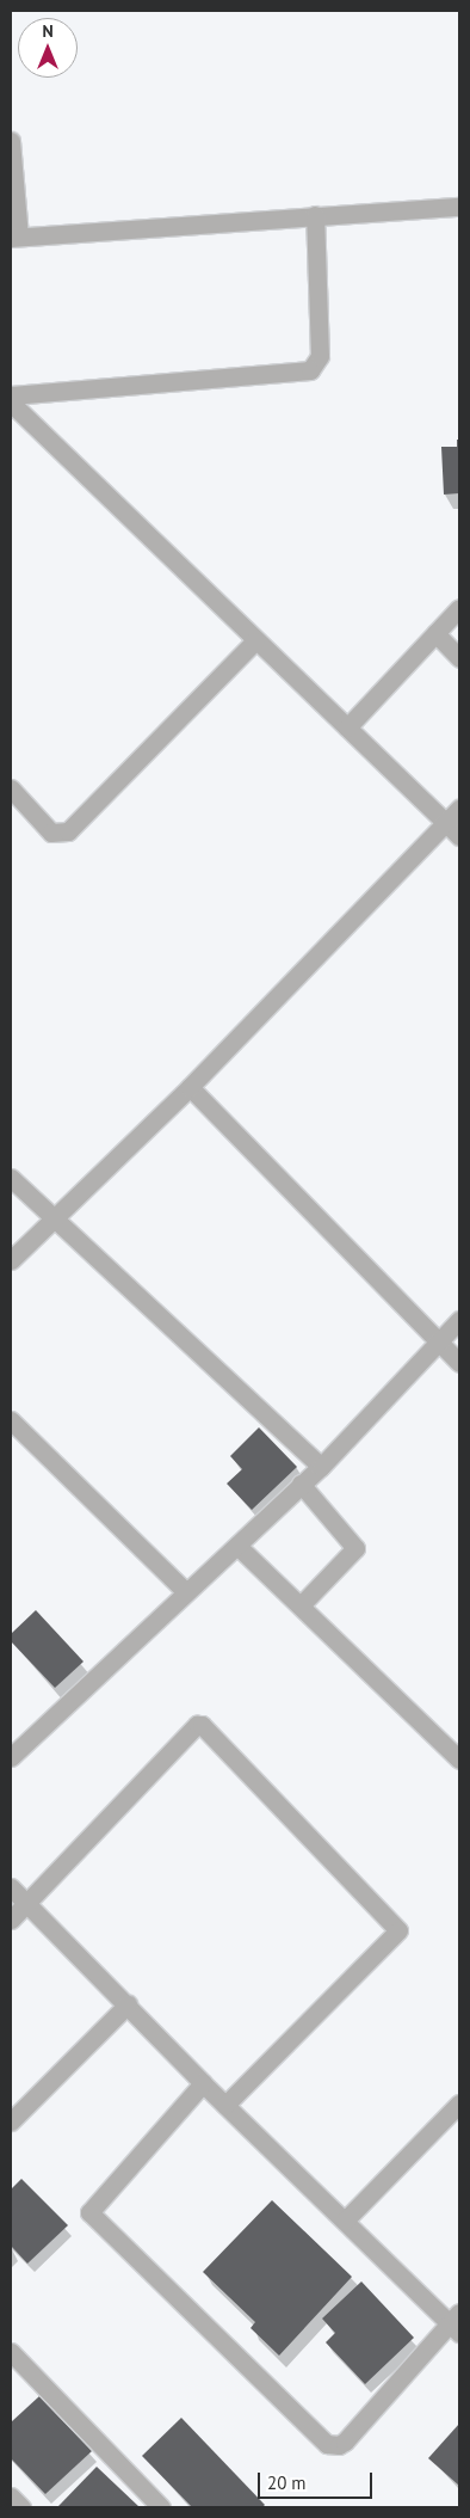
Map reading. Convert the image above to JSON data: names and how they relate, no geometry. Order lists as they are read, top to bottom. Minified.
{"scale_bar":"20 m","north":"top"}
